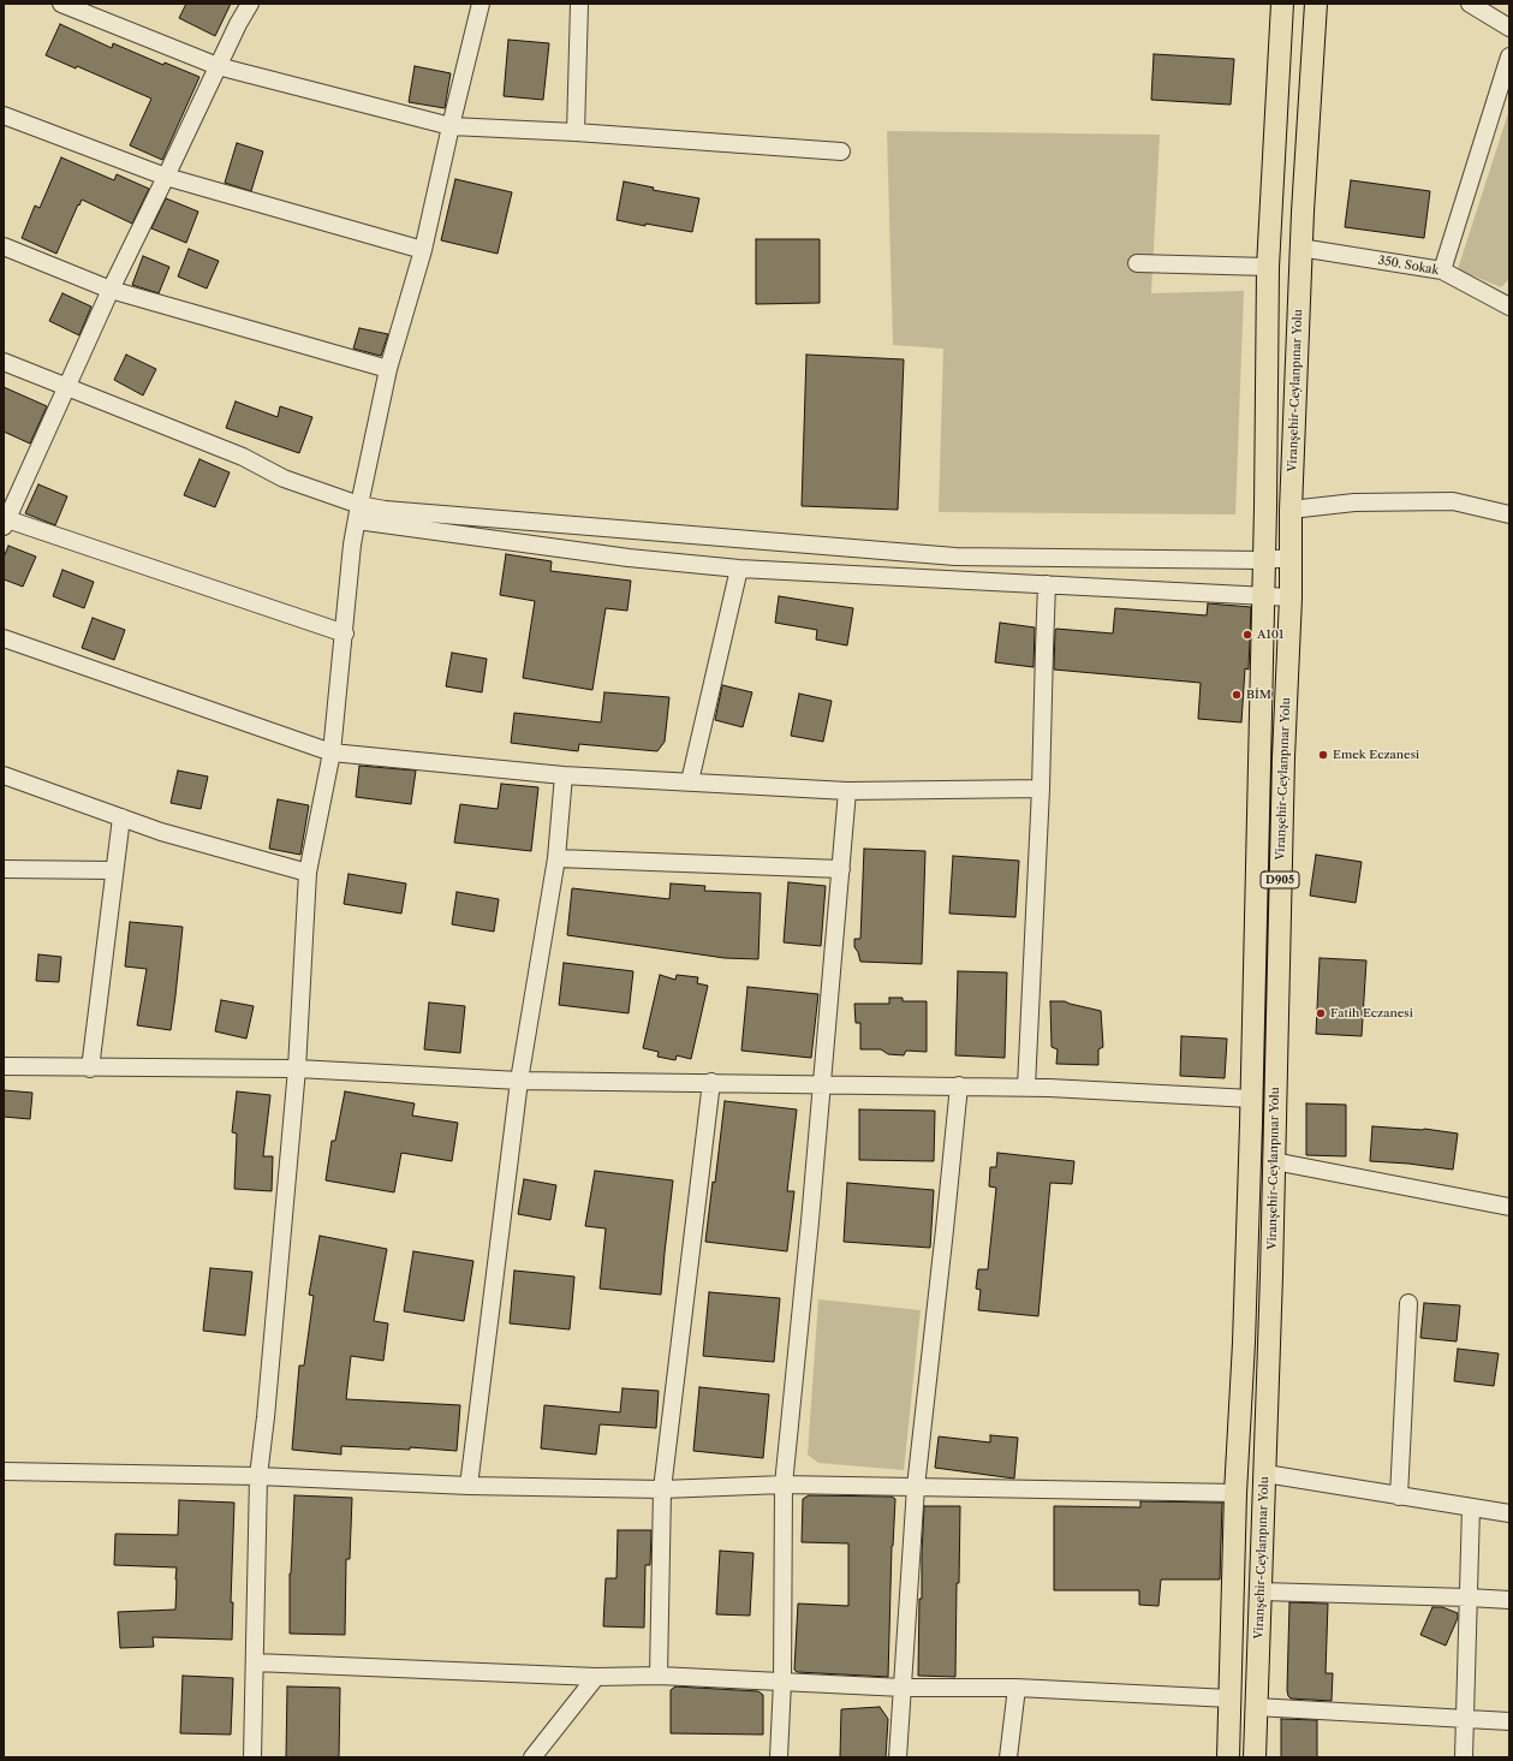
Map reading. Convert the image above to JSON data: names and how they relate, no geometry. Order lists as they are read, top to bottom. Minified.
{"streets":{"main road":["Viranşehir-Ceylanpınar Yolu","D905"],"street":["350. Sokak"]},"crossings":[["350. Sokak","Viranşehir-Ceylanpınar Yolu"]],"places":["A101","BİM","Emek Eczanesi","Fatih Eczanesi"]}
